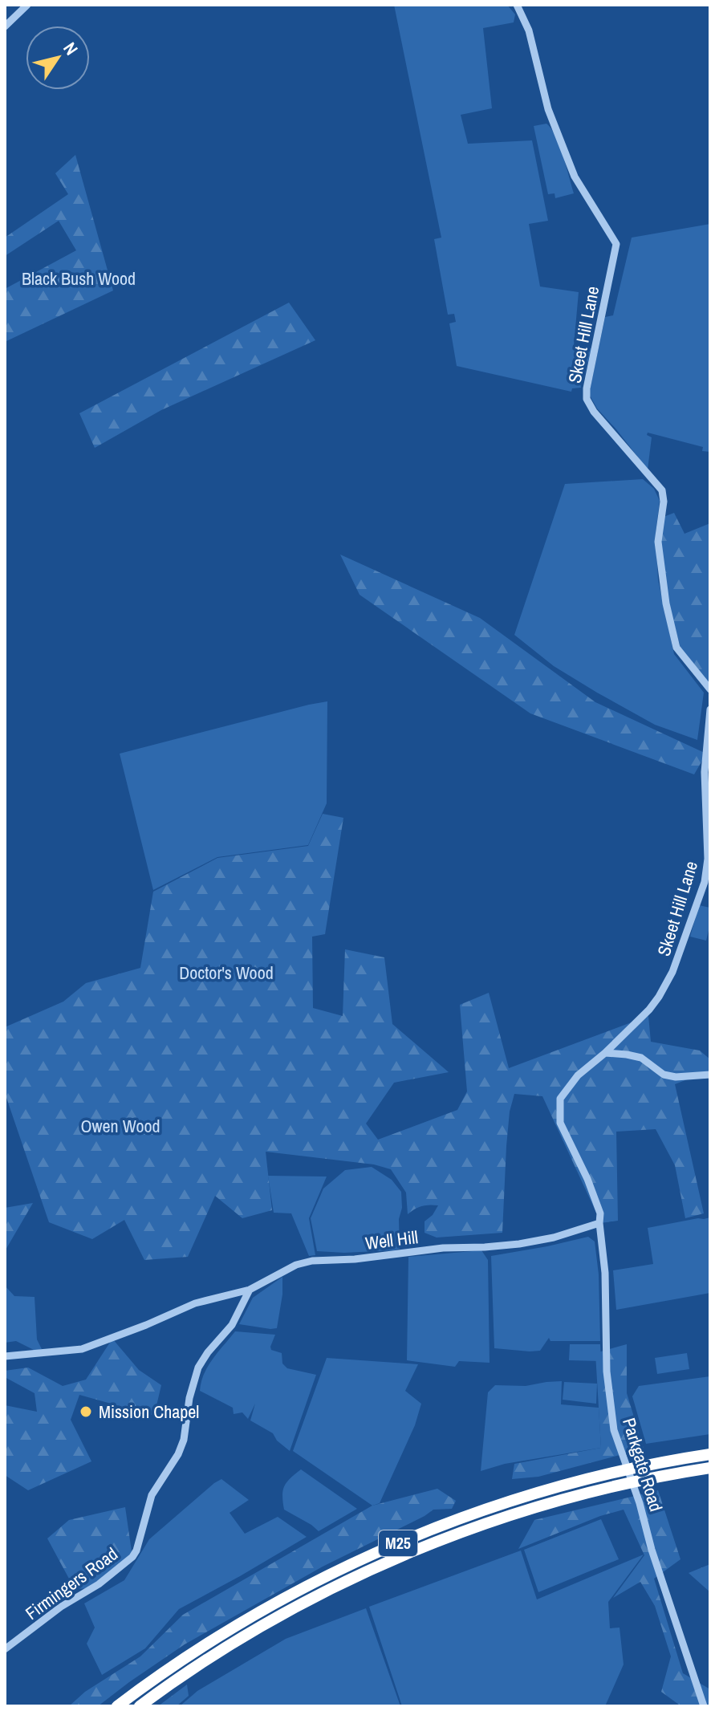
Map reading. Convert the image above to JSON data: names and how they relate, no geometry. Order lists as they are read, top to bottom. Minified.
{"streets":{"highway":["M25"],"street":["Skeet Hill Lane","Well Hill","Parkgate Road","Firmingers Road"]},"crossings":[["Well Hill","Parkgate Road"],["Well Hill","Firmingers Road"]],"parks":["Black Bush Wood","Doctor's Wood","Owen Wood"],"places":["Mission Chapel"],"north":"top right"}
